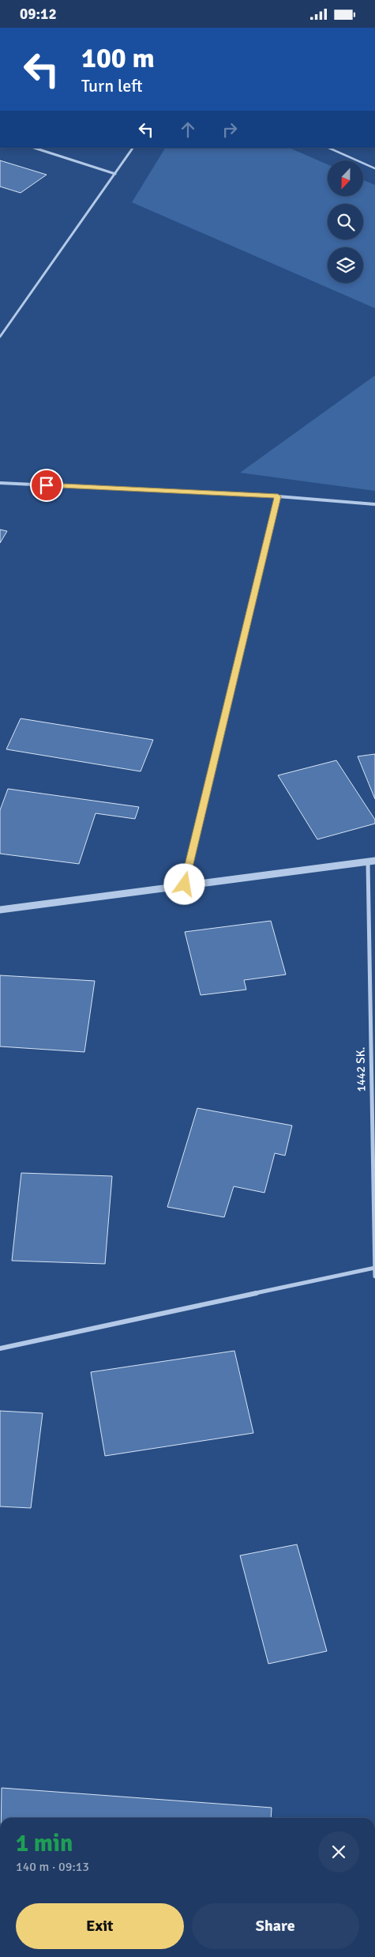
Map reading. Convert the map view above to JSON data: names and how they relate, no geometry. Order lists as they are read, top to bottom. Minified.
{"streets":{"street":["1442 SK."]},"north":"bottom","page":{"status":"09:12","turn":["100 m","Turn left"],"heading":["1 min","140 m · 09:13"],"buttons":["Exit","Share"]}}
